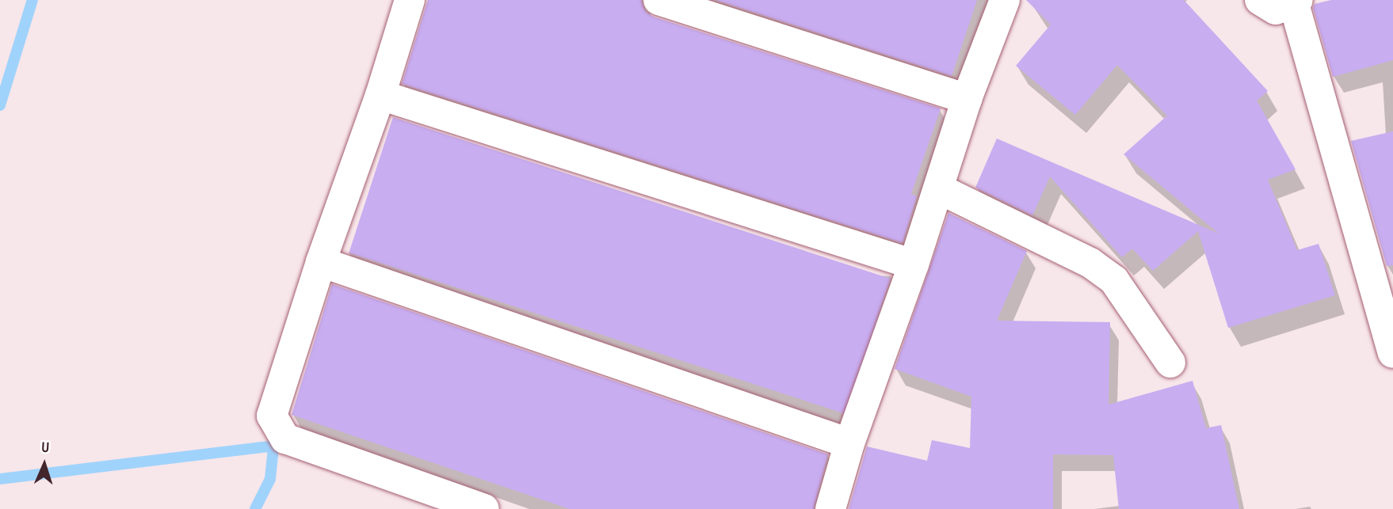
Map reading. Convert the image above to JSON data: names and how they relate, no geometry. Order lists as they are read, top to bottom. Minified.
{"north":"top"}
